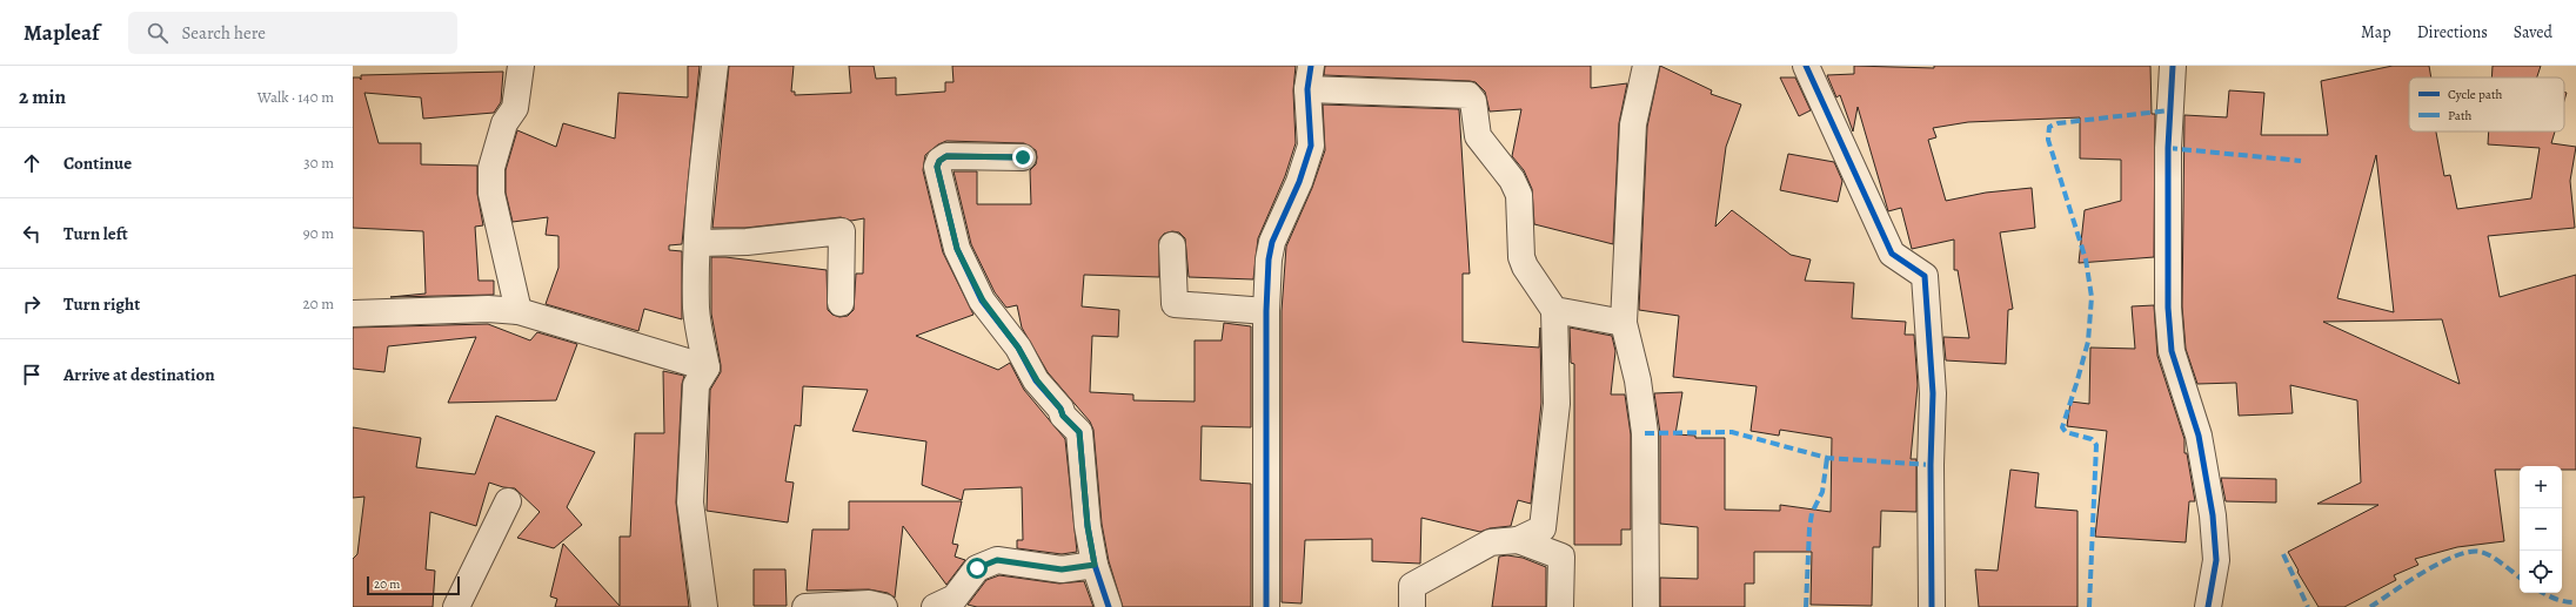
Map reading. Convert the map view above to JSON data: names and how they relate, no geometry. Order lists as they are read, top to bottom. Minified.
{"legend":["Cycle path","Path"],"scale_bar":"20 m","page":{"header":"Mapleaf","search":"Search here","nav":["Map","Directions","Saved"],"heading":["2 min","Walk · 140 m"],"list":[["Continue","30 m"],["Turn left","90 m"],["Turn right","20 m"],"Arrive at destination"],"map_buttons":["+","−"],"scale":"20 m"}}
